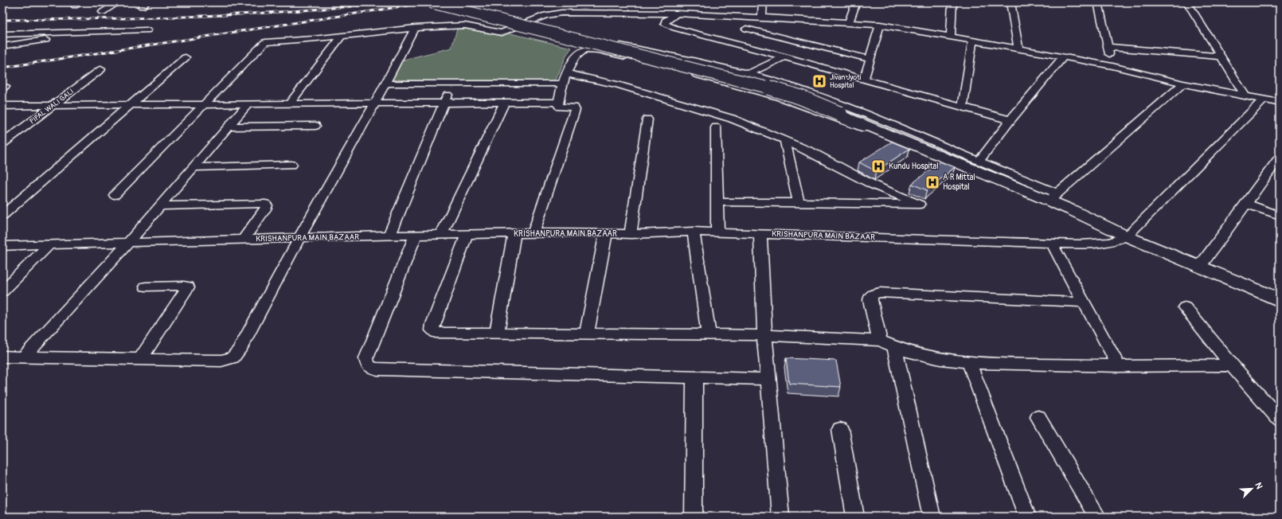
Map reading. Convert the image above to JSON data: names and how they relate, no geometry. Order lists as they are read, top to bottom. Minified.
{"streets":{"street":["PIPAL WALI GALI","KRISHANPURA MAIN BAZAAR"]},"places":{"hospital":["Jivan Jyoti Hospital","Kundu Hospital","A R Mittal Hospital"]},"north":"top right"}
